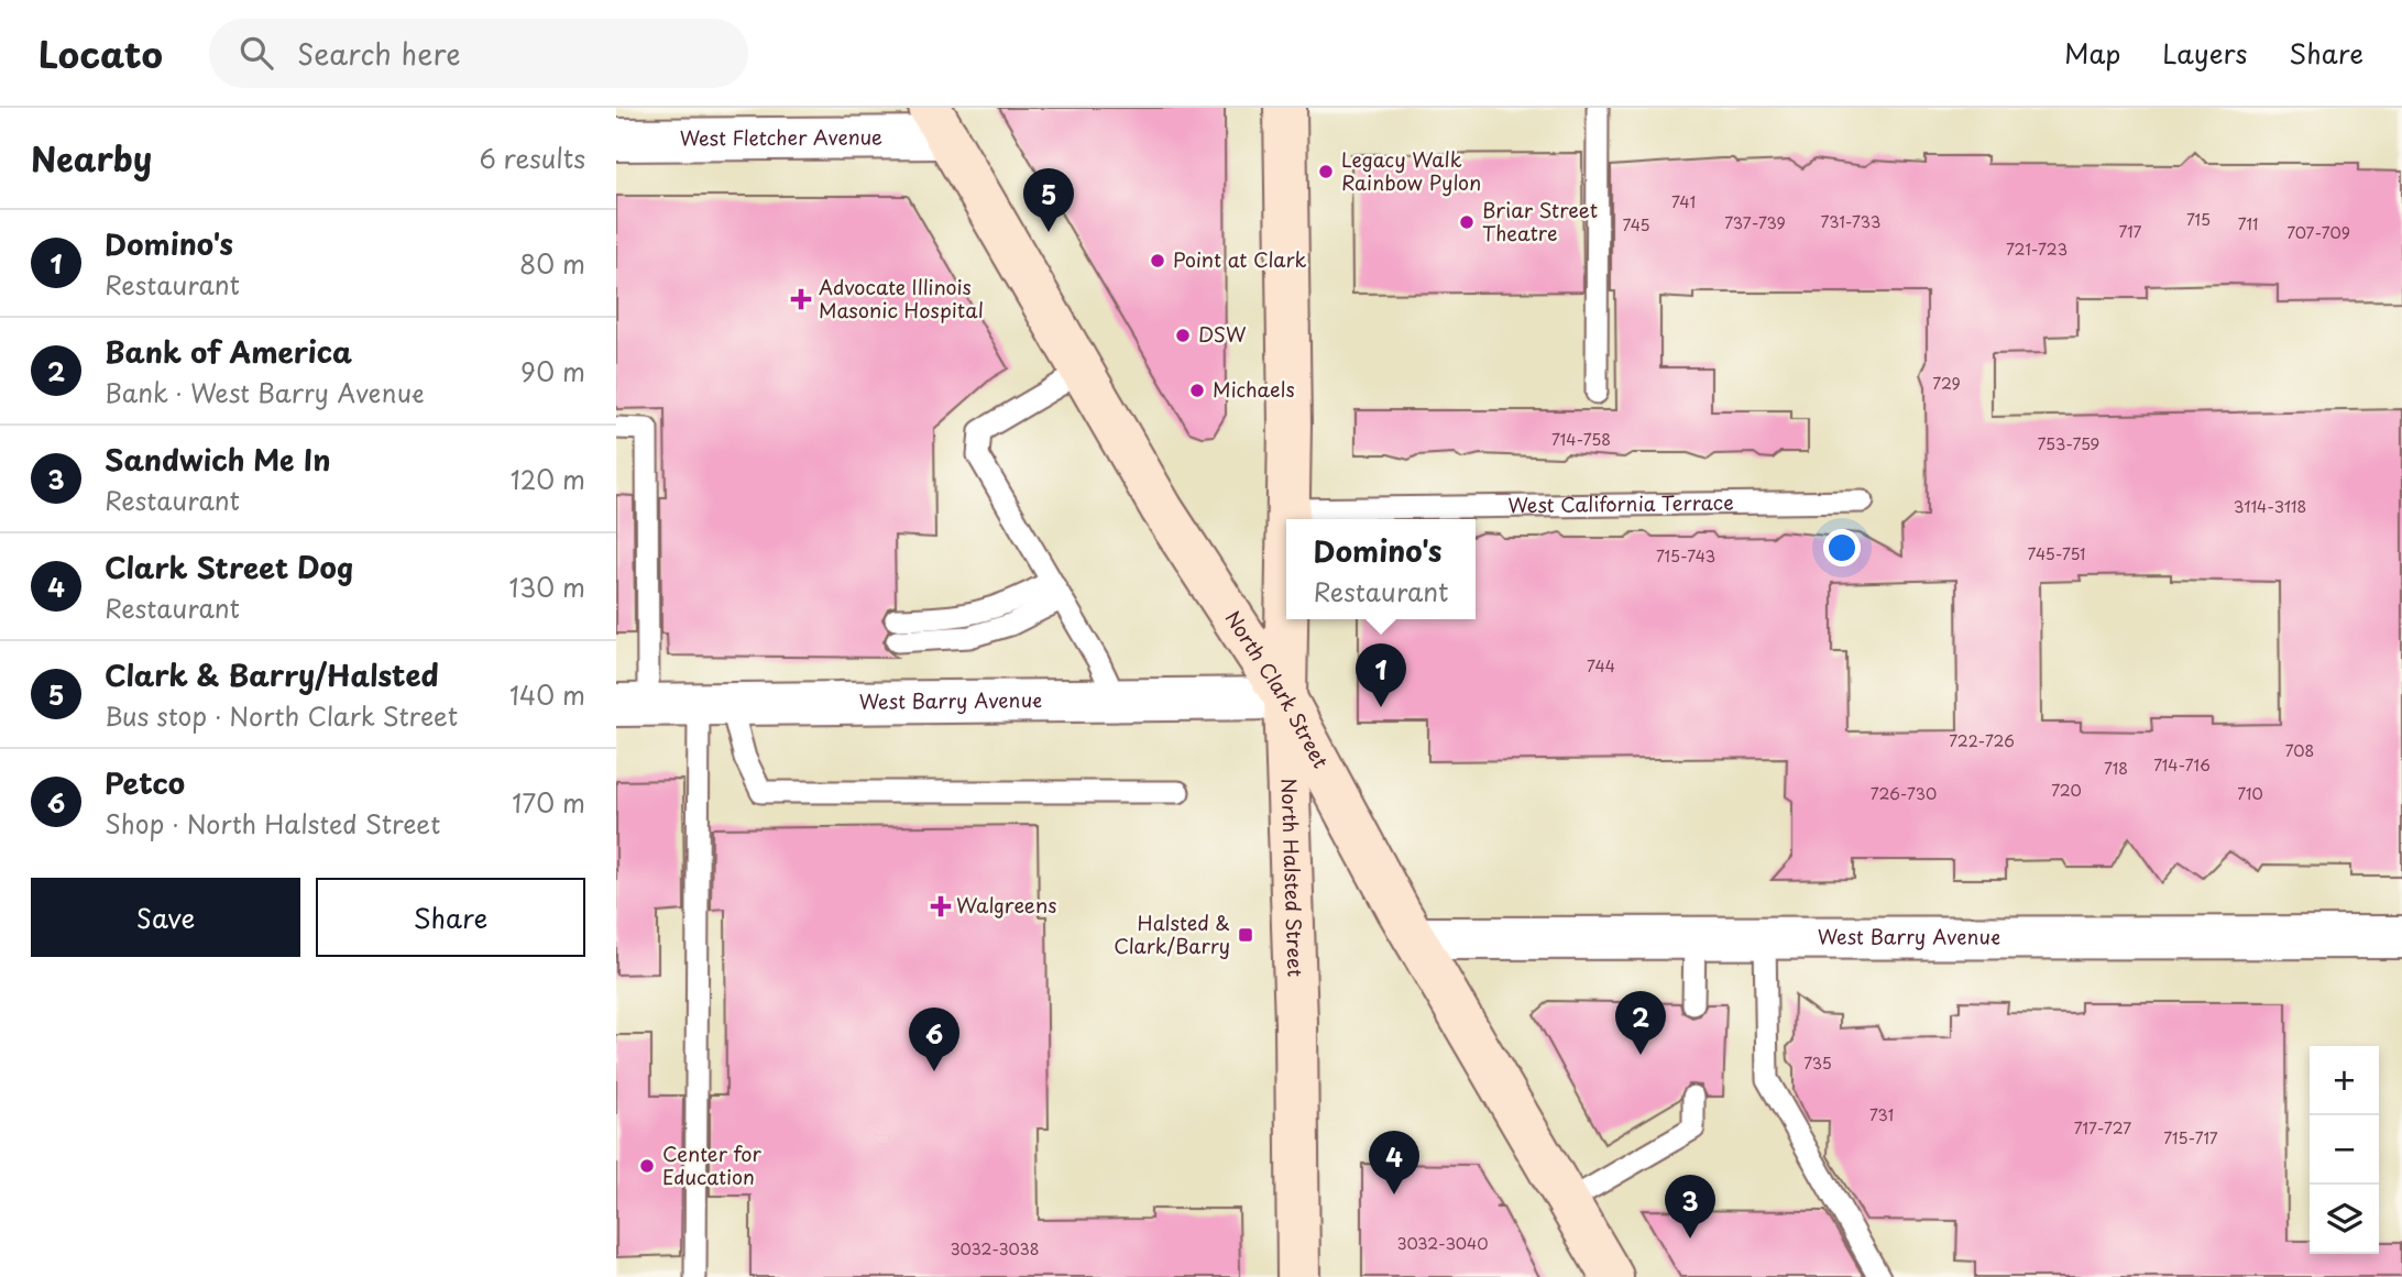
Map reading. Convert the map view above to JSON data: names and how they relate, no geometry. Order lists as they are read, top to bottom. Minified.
{"streets":{"main road":["North Clark Street","North Halsted Street"],"street":["West Fletcher Avenue","West Barry Avenue"],"lane":["West California Terrace"]},"crossings":[["West Fletcher Avenue","North Clark Street"],["West California Terrace","North Halsted Street"],["North Clark Street","West Barry Avenue"],["North Clark Street","North Halsted Street"],["West Barry Avenue","North Halsted Street"]],"places":{"other":["Legacy Walk Rainbow Pylon","Briar Street Theatre","Point at Clark","DSW","Michaels","Center for Education"],"health":["Advocate Illinois Masonic Hospital","Walgreens"],"transit":["Halsted & Clark/Barry"]},"house_numbers":["741","715","731-733","737-739","711","745","717","707-709","721-723","729","714-758","753-759","3114-3118","745-751","715-743","744","722-726","708","714-716","718","720","726-730","710","735","731","717-727","715-717","3032-3040","3032-3038"],"page":{"header":"Locato","search":"Search here","nav":["Map","Layers","Share"],"heading":["Nearby","6 results"],"pins":["5","1","2","6","4","3"],"list":[{"mark":"1","name":"Domino's","note":"Restaurant","value":"80 m"},{"mark":"2","name":"Bank of America","note":"Bank · West Barry Avenue","value":"90 m"},{"mark":"3","name":"Sandwich Me In","note":"Restaurant","value":"120 m"},{"mark":"4","name":"Clark Street Dog","note":"Restaurant","value":"130 m"},{"mark":"5","name":"Clark & Barry/Halsted","note":"Bus stop · North Clark Street","value":"140 m"},{"mark":"6","name":"Petco","note":"Shop · North Halsted Street","value":"170 m"}],"popup":["Domino's","Restaurant"],"buttons":["Save","Share"],"map_buttons":["+","−"]}}
